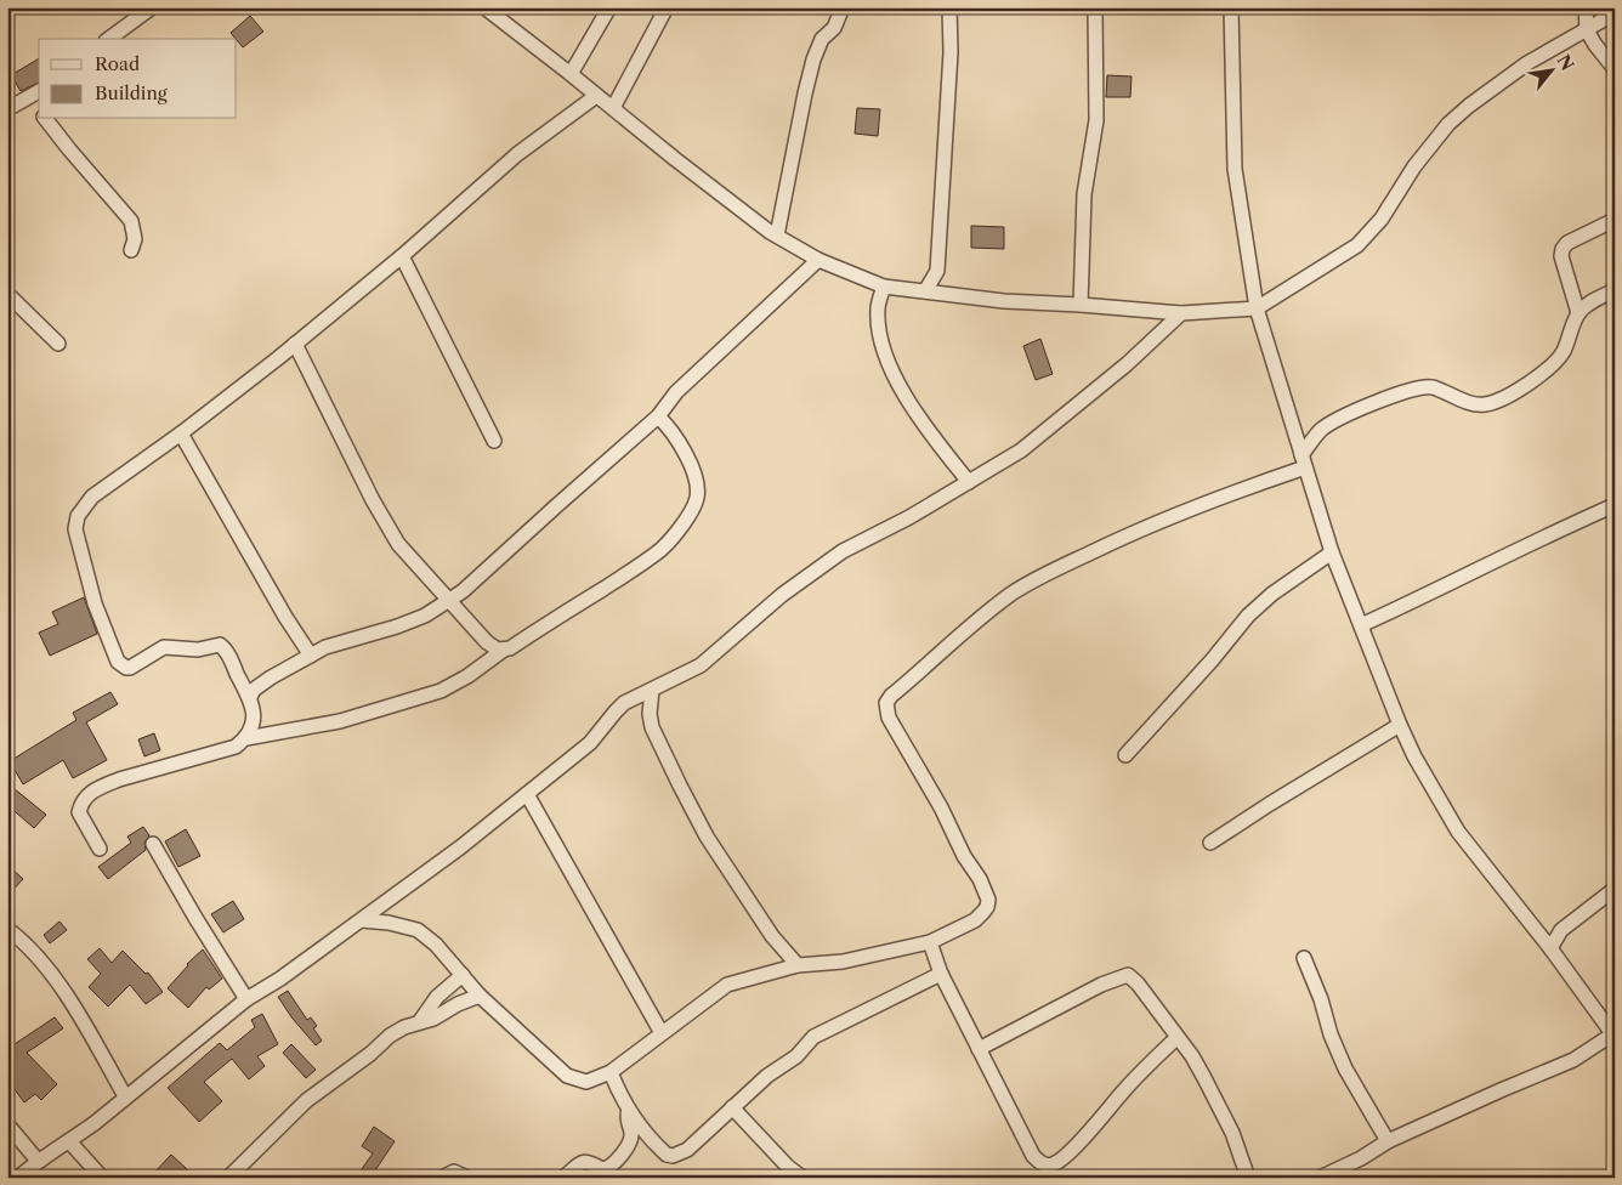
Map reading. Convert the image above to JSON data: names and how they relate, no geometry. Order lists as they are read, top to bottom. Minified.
{"legend":["Road","Building"],"north":"top right"}
